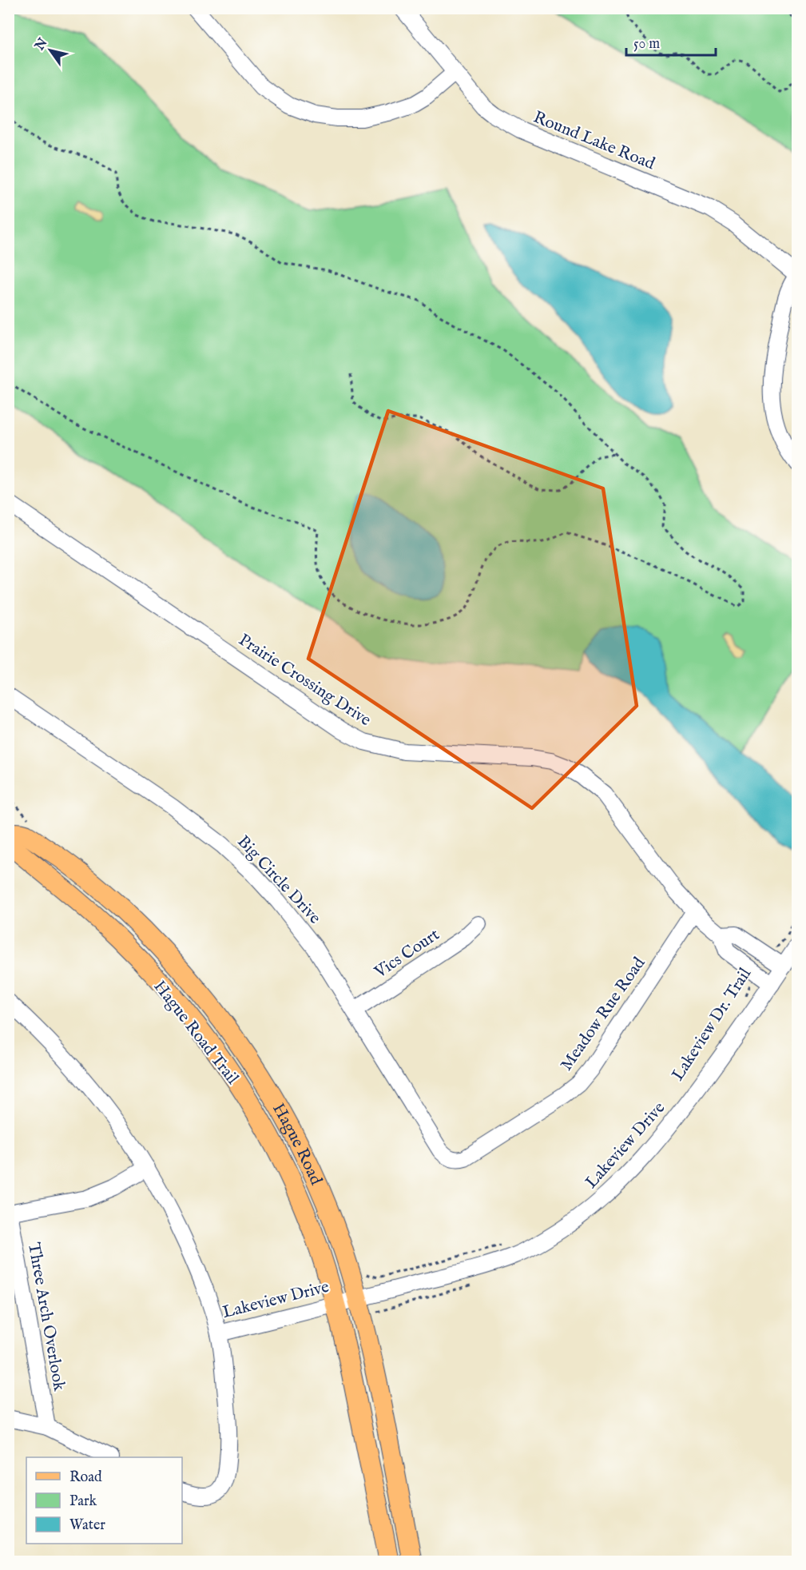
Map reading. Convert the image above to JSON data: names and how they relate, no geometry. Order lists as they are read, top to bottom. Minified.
{"streets":{"main road":["Hague Road"],"street":["Round Lake Road","Prairie Crossing Drive","Big Circle Drive","Vics Court","Meadow Rue Road","Lakeview Drive","Three Arch Overlook"],"path":["Lakeview Dr. Trail"]},"crossings":[["Prairie Crossing Drive","Meadow Rue Road"],["Prairie Crossing Drive","Lakeview Dr. Trail"],["Prairie Crossing Drive","Lakeview Drive"],["Big Circle Drive","Vics Court"],["Big Circle Drive","Meadow Rue Road"],["Hague Road","Lakeview Drive"]],"legend":["Road","Park","Water"],"scale_bar":"50 m","north":"top left"}
